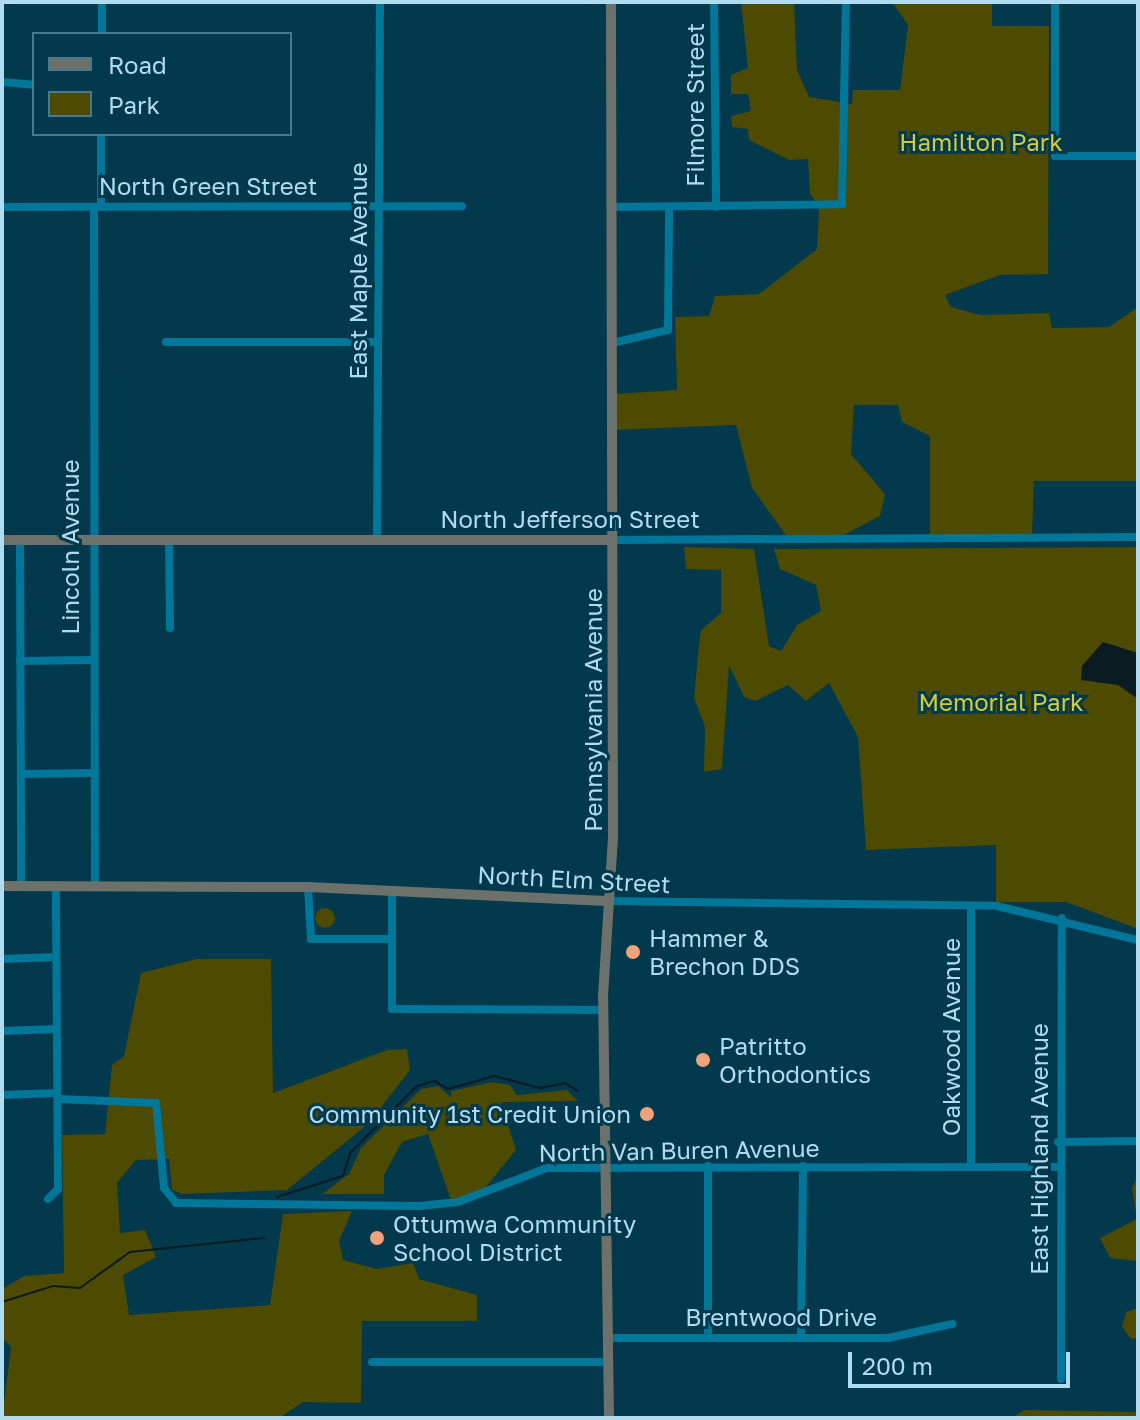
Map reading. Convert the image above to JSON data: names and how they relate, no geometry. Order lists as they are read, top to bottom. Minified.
{"streets":{"main road":["North Jefferson Street","Pennsylvania Avenue","North Elm Street"],"street":["Filmore Street","North Green Street","East Maple Avenue","Lincoln Avenue","Oakwood Avenue","East Highland Avenue","North Van Buren Avenue","Brentwood Drive"]},"crossings":[["Filmore Street","Pennsylvania Avenue"],["North Green Street","East Maple Avenue"],["North Green Street","Lincoln Avenue"],["East Maple Avenue","North Jefferson Street"],["North Jefferson Street","Lincoln Avenue"],["North Jefferson Street","Pennsylvania Avenue"],["Lincoln Avenue","North Elm Street"],["Pennsylvania Avenue","North Elm Street"],["Pennsylvania Avenue","North Van Buren Avenue"],["Pennsylvania Avenue","Brentwood Drive"],["North Elm Street","Oakwood Avenue"],["North Elm Street","East Highland Avenue"],["Oakwood Avenue","North Van Buren Avenue"],["East Highland Avenue","North Van Buren Avenue"]],"parks":["Hamilton Park","Memorial Park"],"places":["Hammer & Brechon DDS","Patritto Orthodontics","Community 1st Credit Union","Ottumwa Community School District"],"legend":["Road","Park"],"scale_bar":"200 m"}
